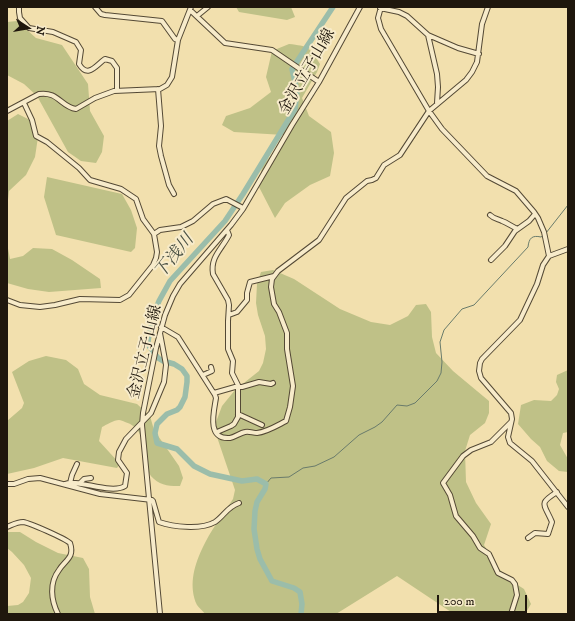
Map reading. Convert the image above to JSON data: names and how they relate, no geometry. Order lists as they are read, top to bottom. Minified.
{"streets":{"street":["金沢立子山線"]},"water":["下浅川"],"scale_bar":"200 m","north":"right"}
